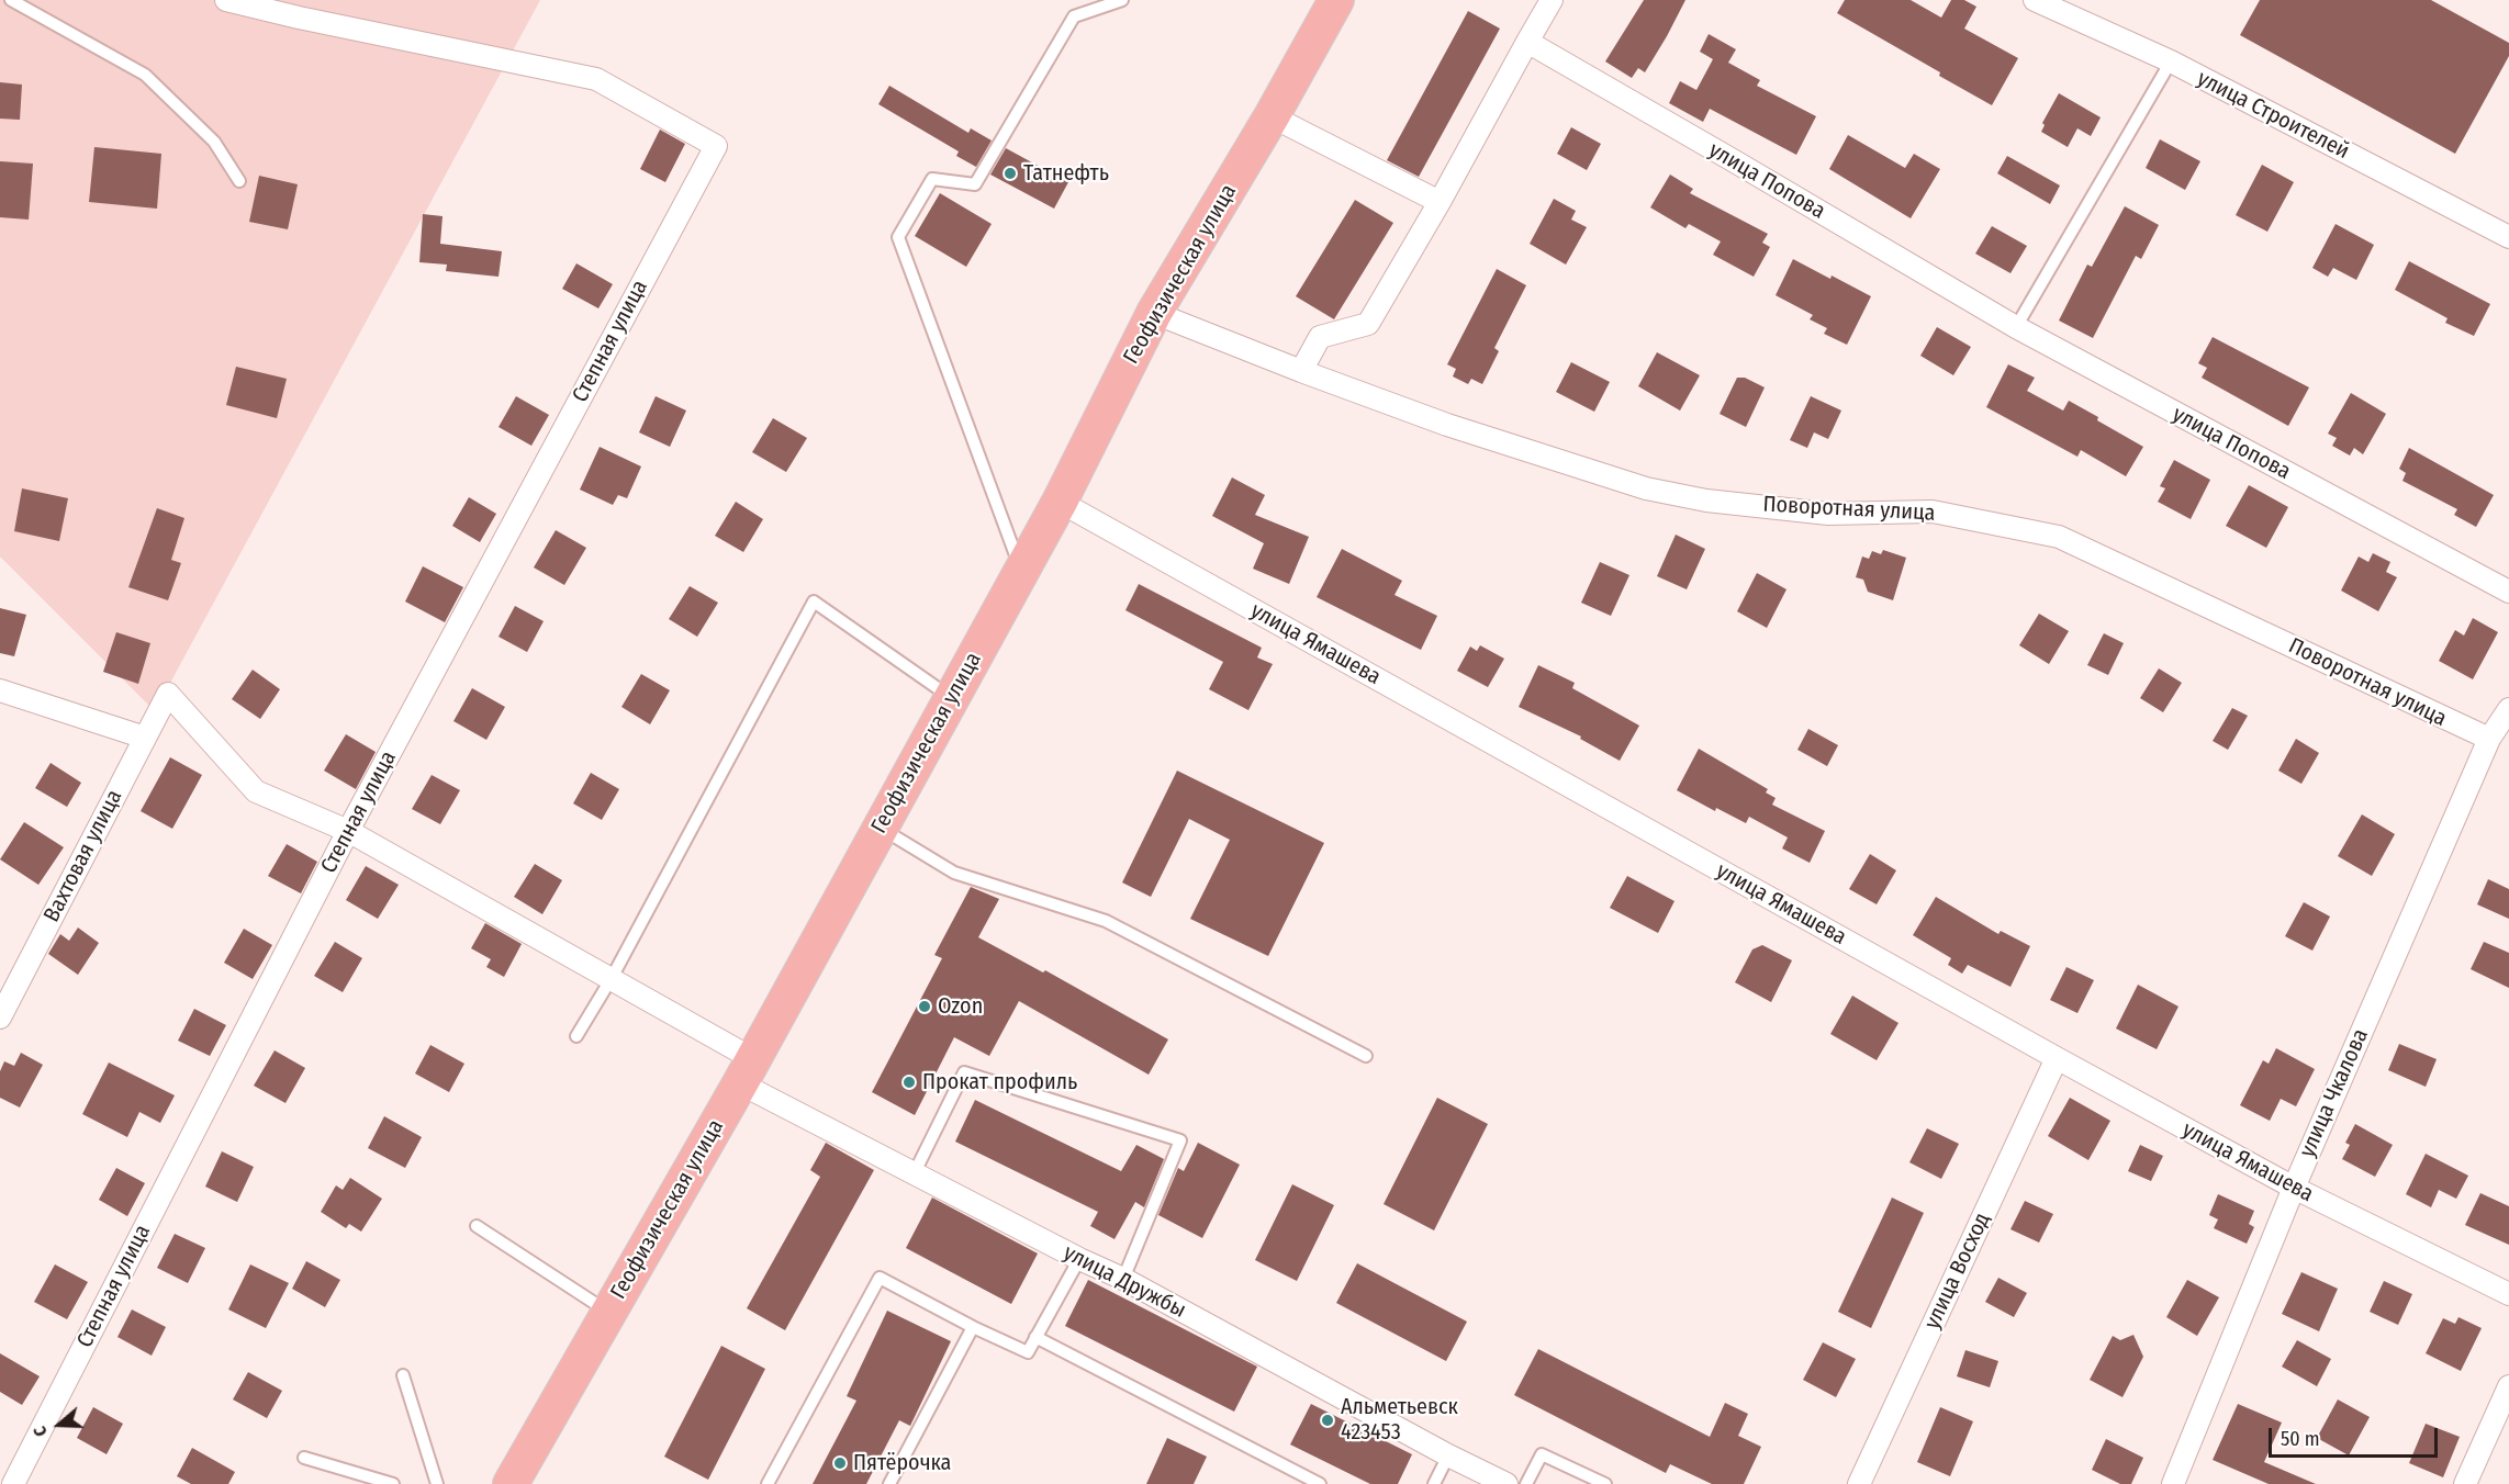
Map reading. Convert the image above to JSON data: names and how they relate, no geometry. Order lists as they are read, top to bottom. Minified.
{"streets":{"main road":["Геофизическая улица"],"street":["улица Строителей","улица Попова","Степная улица","Поворотная улица","улица Ямашева","Вахтовая улица","улица Чкалова","улица Восход","улица Дружбы"]},"crossings":[["Геофизическая улица","улица Ямашева"],["Геофизическая улица","улица Дружбы"],["Степная улица","улица Дружбы"],["Поворотная улица","улица Чкалова"],["улица Ямашева","улица Чкалова"],["улица Ямашева","улица Восход"],["Вахтовая улица","улица Дружбы"]],"places":["Татнефть","Ozon","Прокат профиль","Альметьевск 423453","Пятёрочка"],"scale_bar":"50 m","north":"left"}
